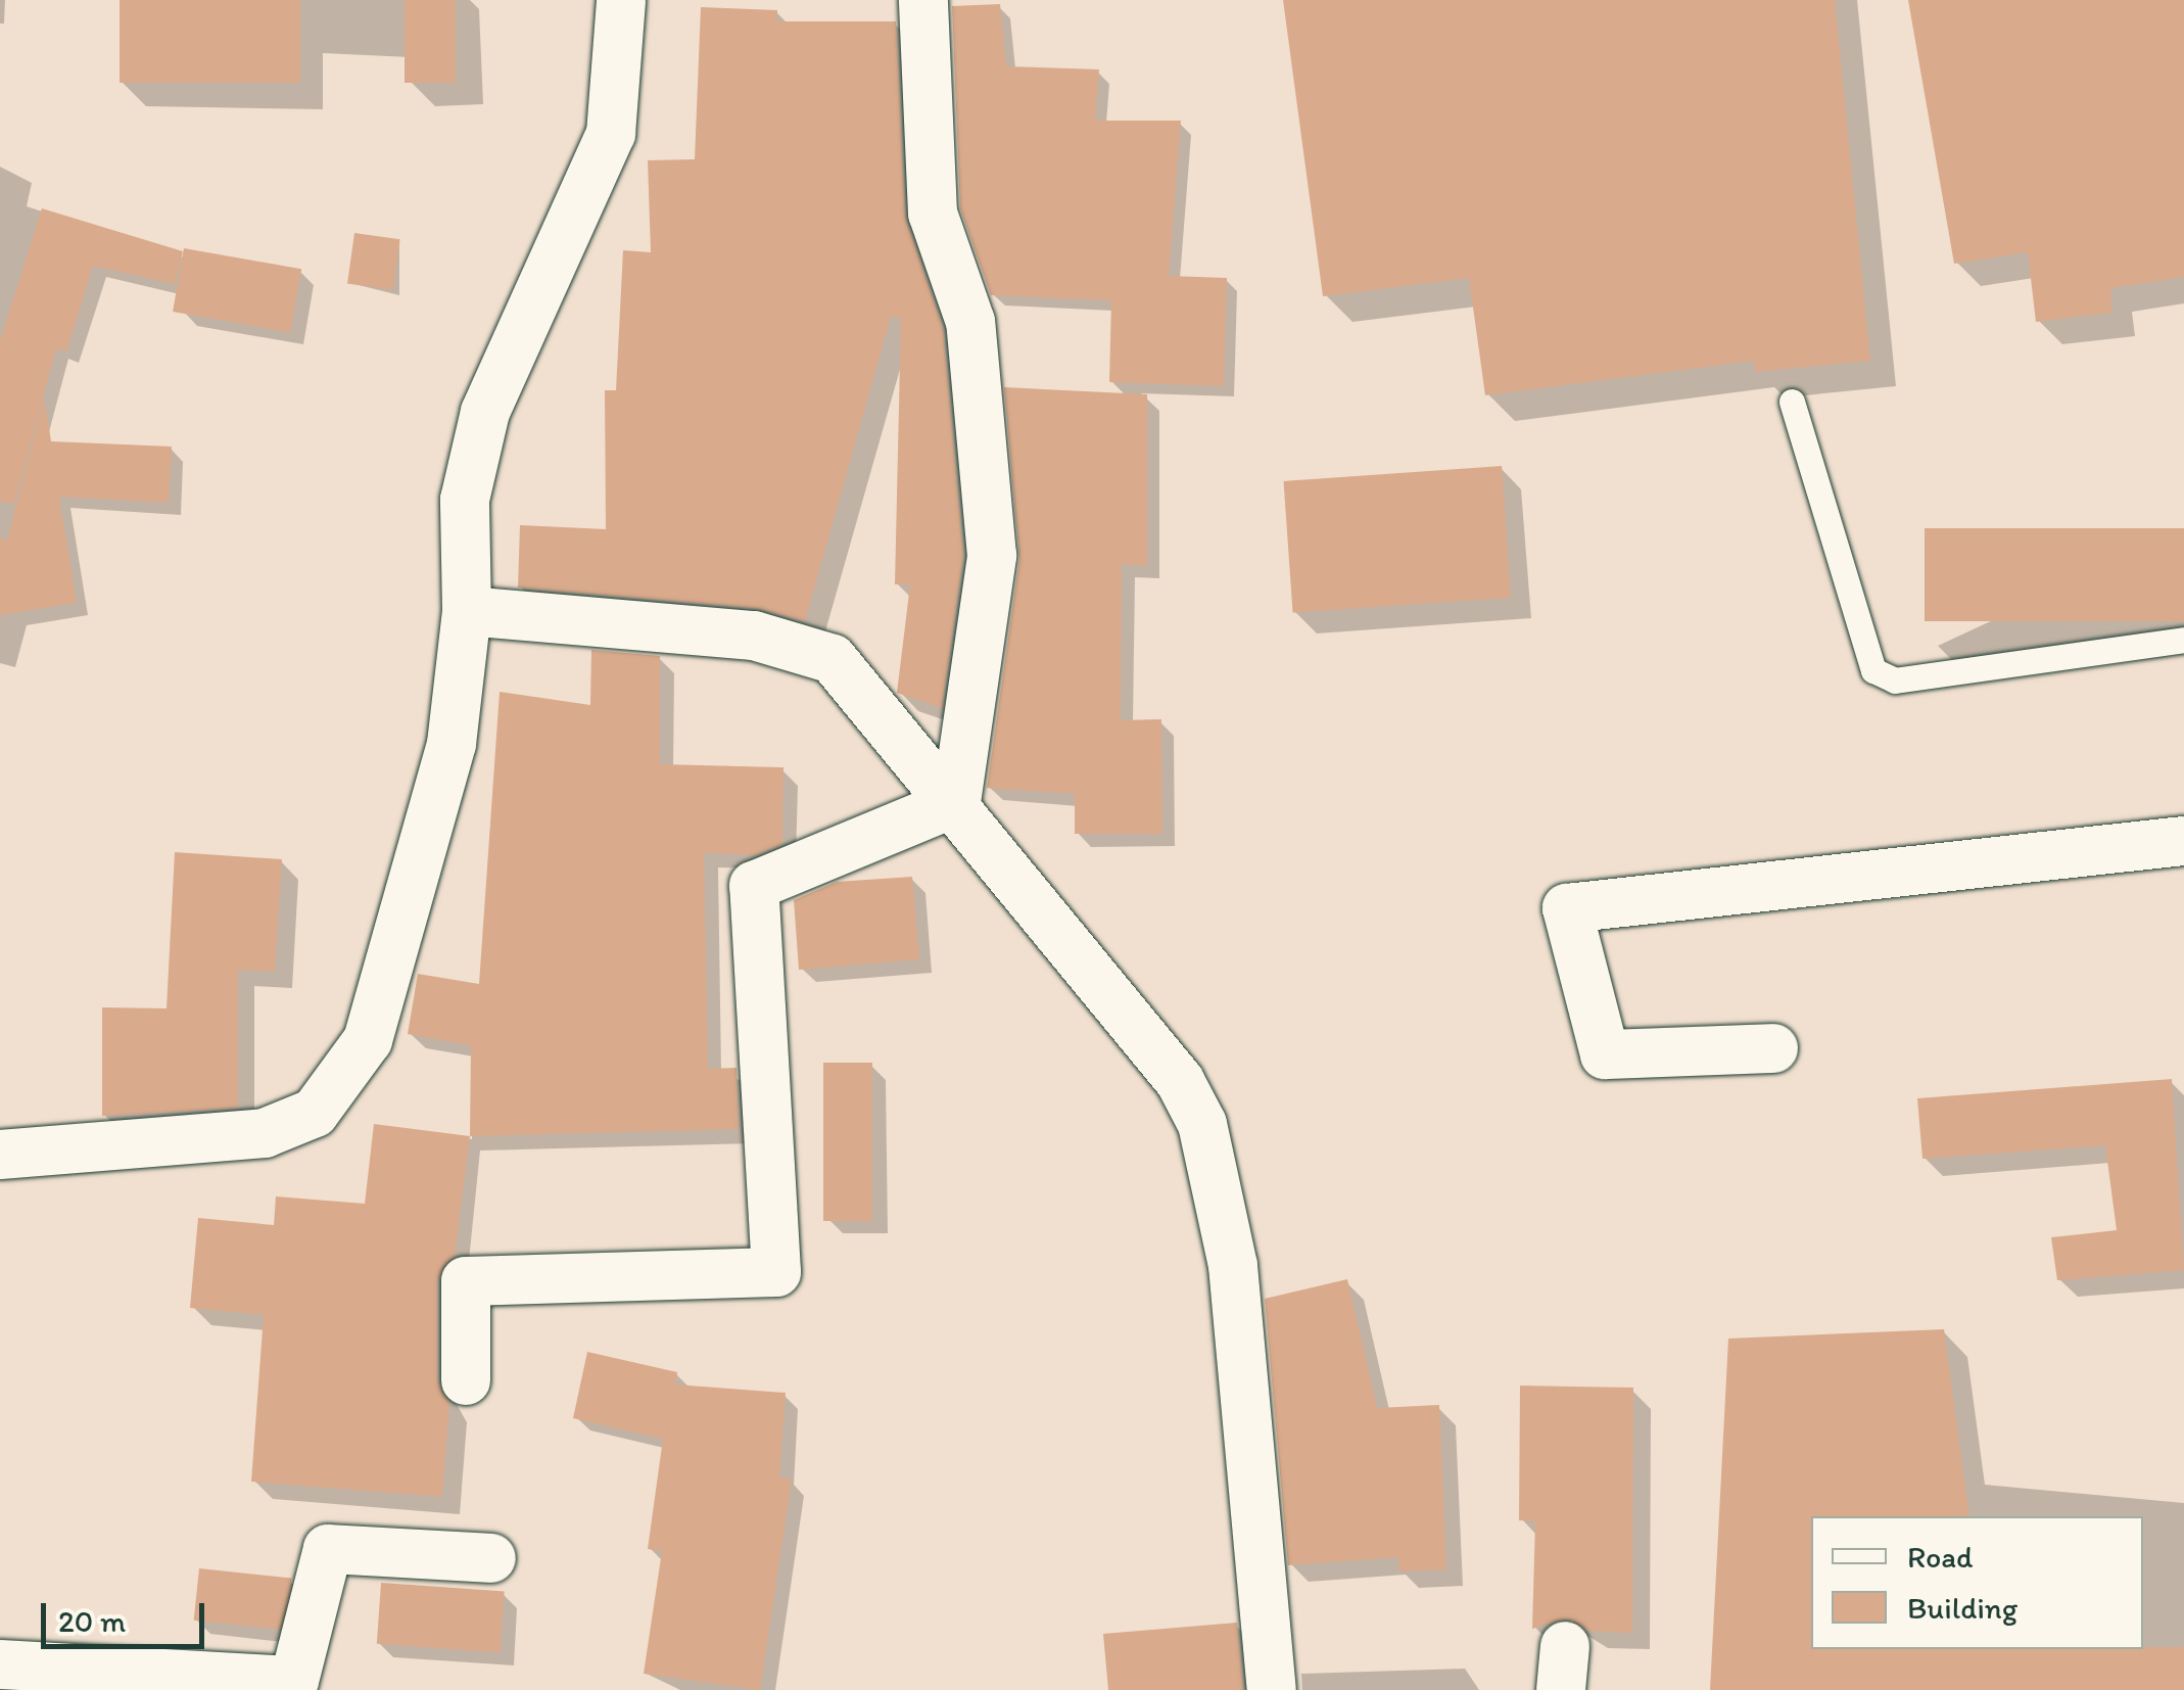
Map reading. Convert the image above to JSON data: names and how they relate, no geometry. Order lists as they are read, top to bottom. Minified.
{"legend":["Road","Building"],"scale_bar":"20 m"}
